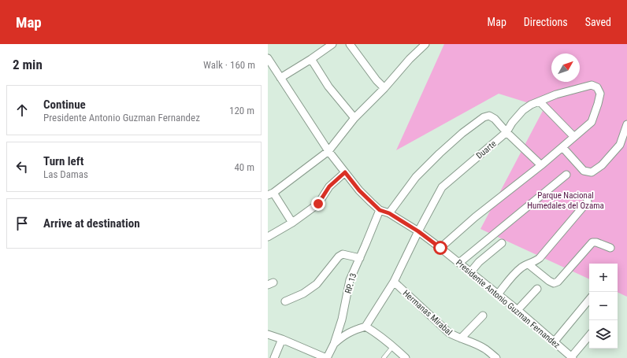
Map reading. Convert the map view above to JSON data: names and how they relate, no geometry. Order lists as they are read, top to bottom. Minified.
{"streets":{"street":["Duarte","RP. 13","Presidente Antonio Guzman Fernandez","Hermanas Mirabal"]},"crossings":[["Duarte","Presidente Antonio Guzman Fernandez"],["Duarte","Hermanas Mirabal"],["RP. 13","Presidente Antonio Guzman Fernandez"]],"parks":["Parque Nacional Humedales del Ozama"],"north":"top right","page":{"header":"Map","nav":["Map","Directions","Saved"],"heading":["2 min","Walk · 160 m"],"list":[["Continue","Presidente Antonio Guzman Fernandez","120 m"],["Turn left","Las Damas","40 m"],"Arrive at destination"],"map_buttons":["+","−"]}}
